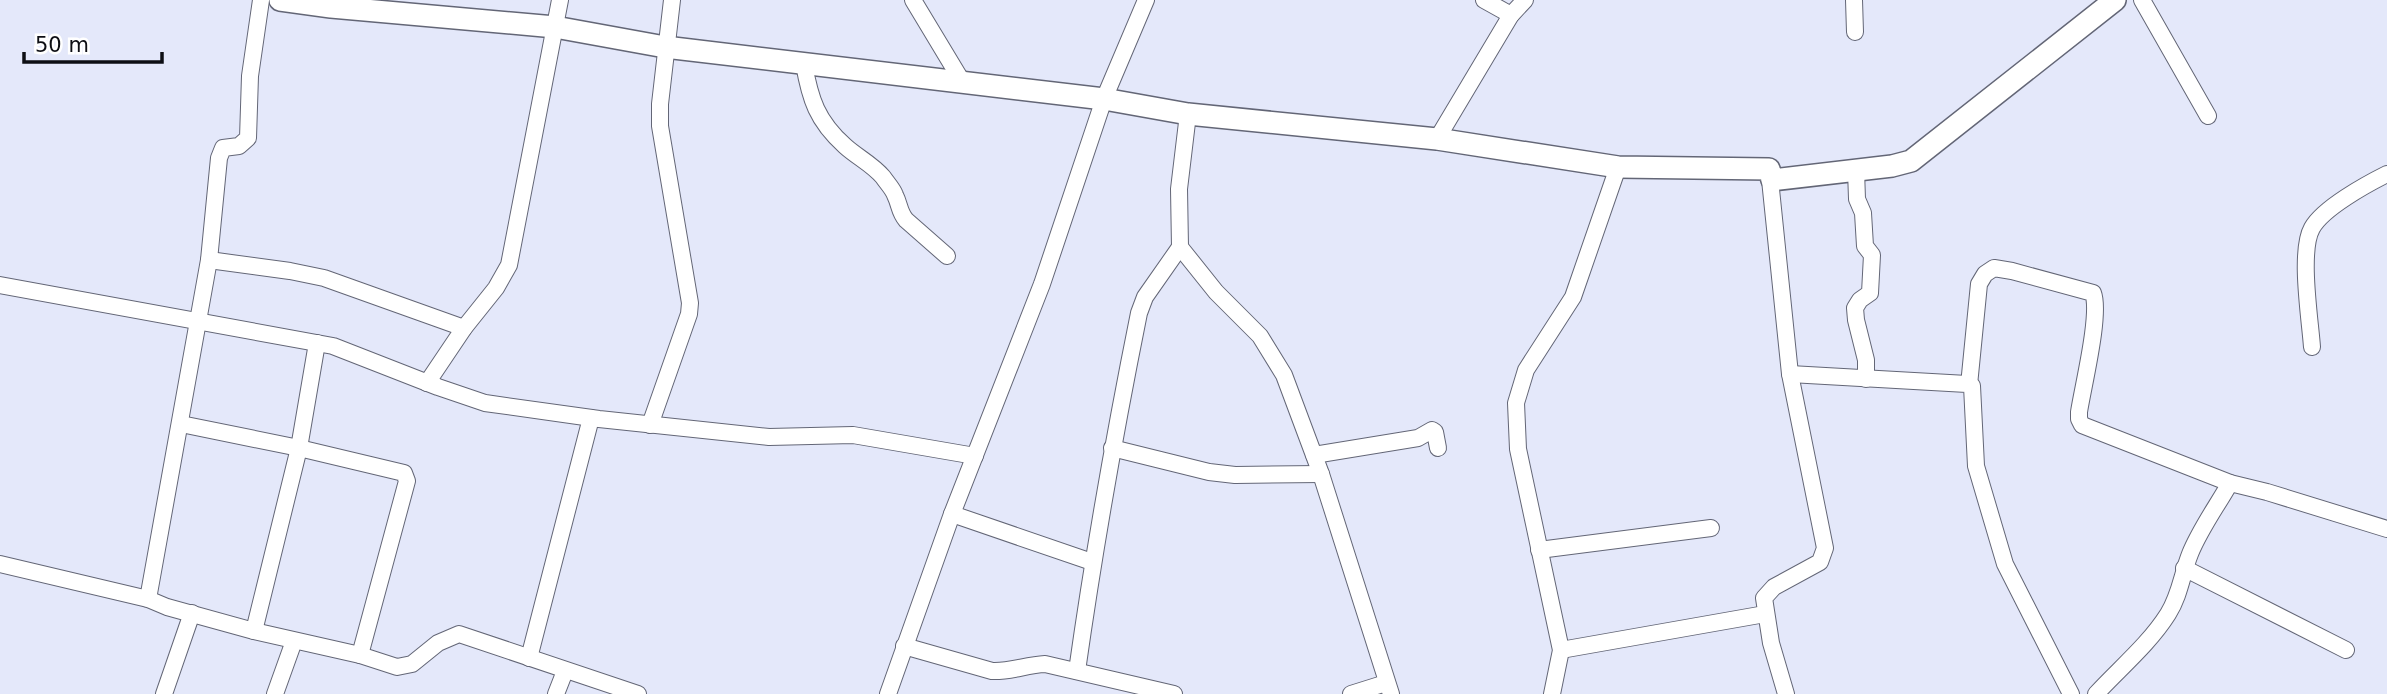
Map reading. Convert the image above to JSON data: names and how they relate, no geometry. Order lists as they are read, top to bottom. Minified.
{"scale_bar":"50 m"}
